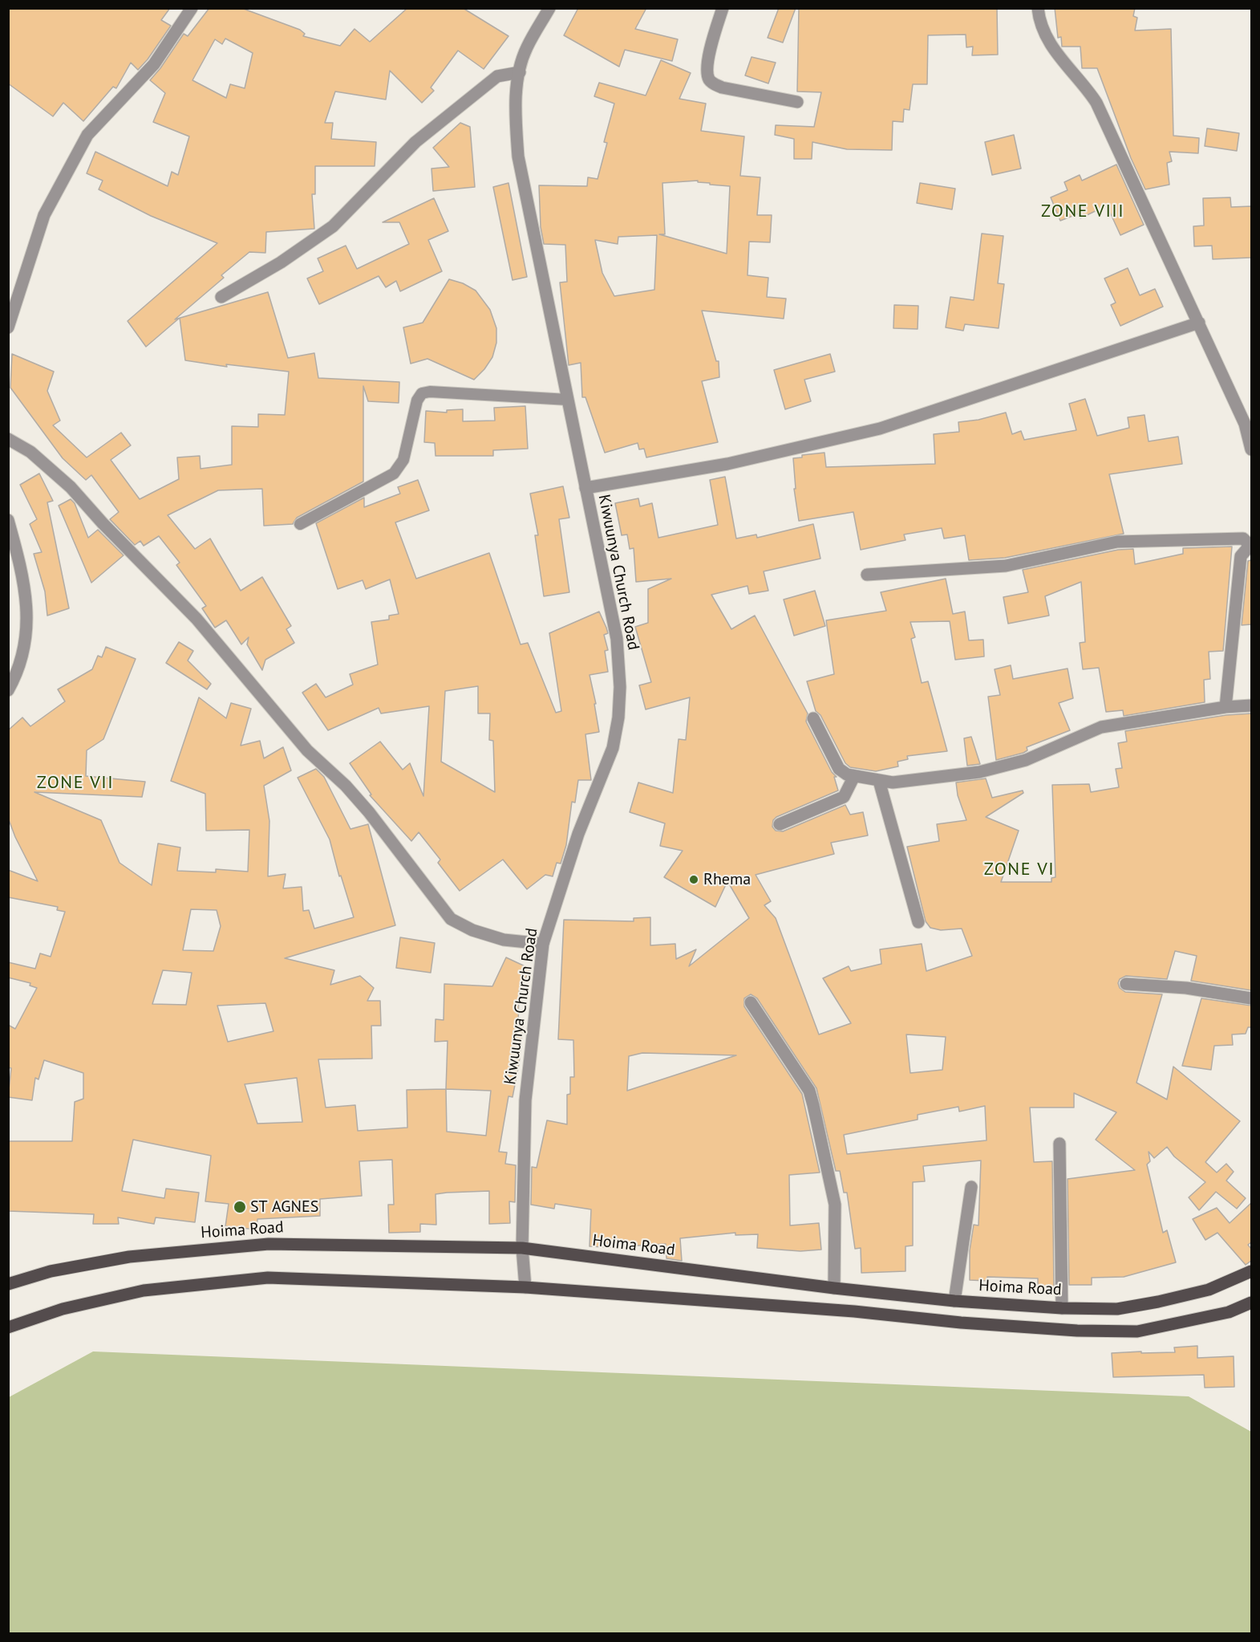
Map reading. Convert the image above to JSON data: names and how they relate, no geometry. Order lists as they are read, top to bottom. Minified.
{"streets":{"main road":["Hoima Road"],"street":["Kiwuunya Church Road"]},"crossings":[["Kiwuunya Church Road","Hoima Road"]],"districts":["ZONE VIII","ZONE VII","ZONE VI"],"places":["Rhema","ST AGNES"]}
